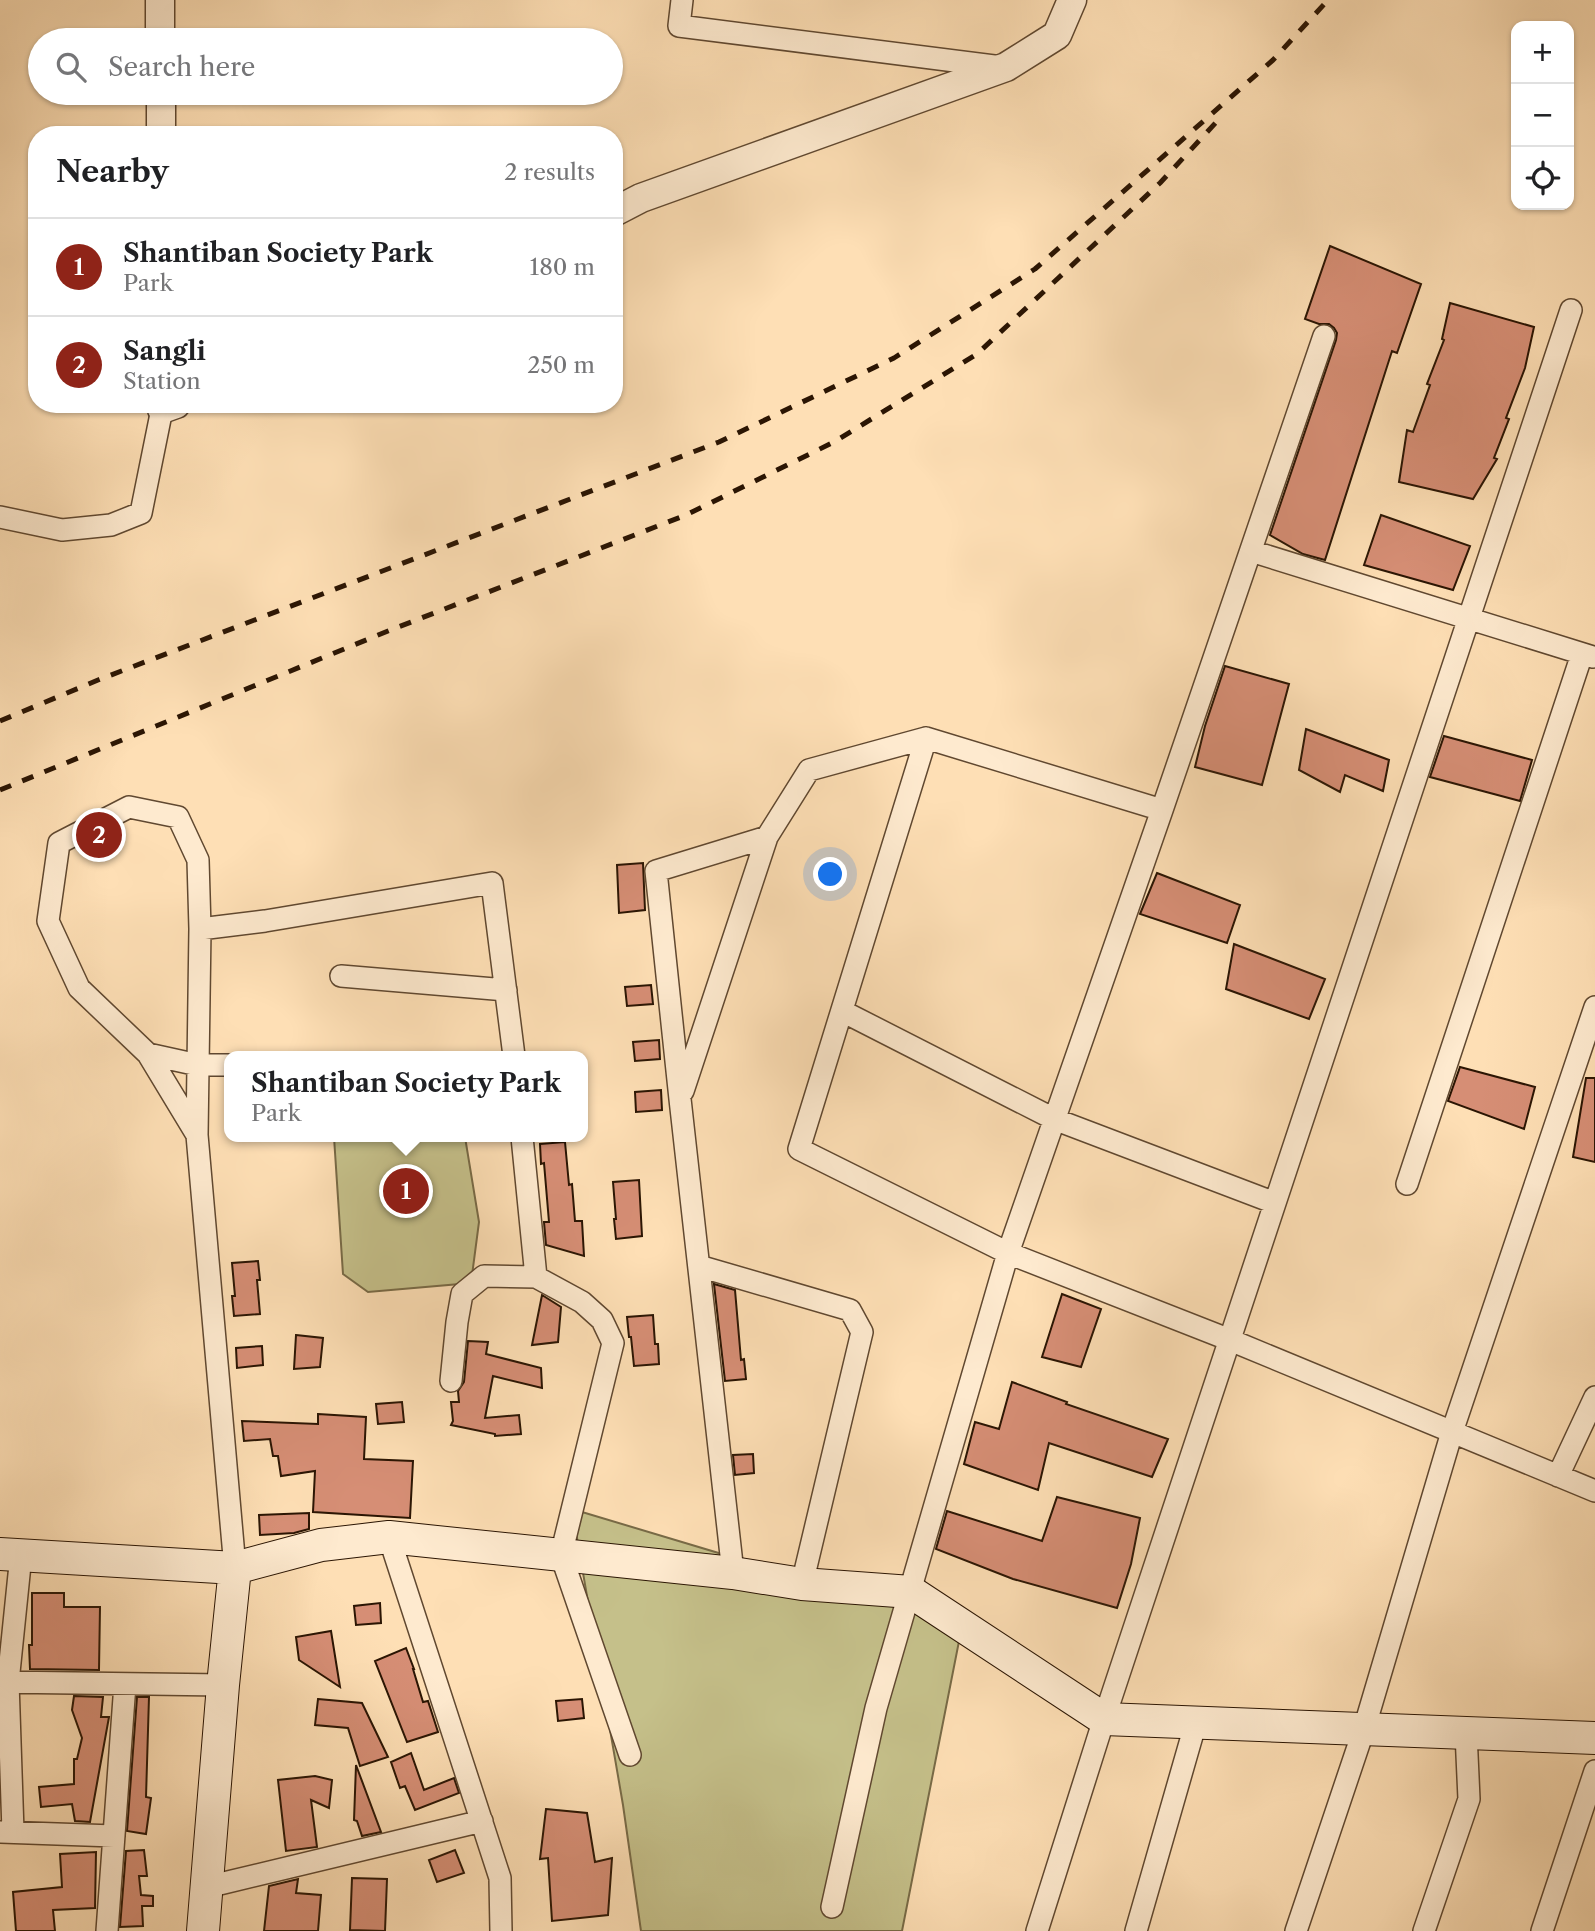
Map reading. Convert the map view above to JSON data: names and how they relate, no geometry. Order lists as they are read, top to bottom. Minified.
{"page":{"map_buttons":["+","−"],"search":"Search here","heading":["Nearby","2 results"],"list":[{"mark":"1","name":"Shantiban Society Park","note":"Park","value":"180 m"},{"mark":"2","name":"Sangli","note":"Station","value":"250 m"}],"pins":["2","1"],"popup":["Shantiban Society Park","Park"]}}
